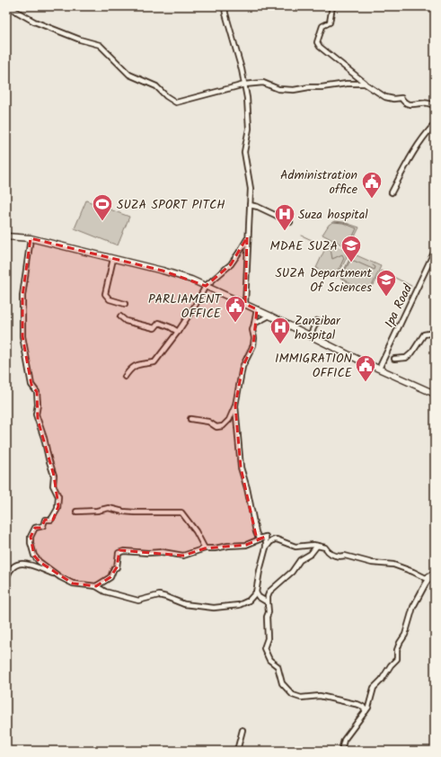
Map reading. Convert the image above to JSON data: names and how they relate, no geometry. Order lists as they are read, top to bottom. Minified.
{"streets":{"street":["Ipa Road"]},"places":{"public building":["Administration office","PARLIAMENT OFFICE","IMMIGRATION OFFICE"],"sports":["SUZA SPORT PITCH"],"hospital":["Suza hospital","Zanzibar hospital"],"school or university":["MDAE SUZA","SUZA Department Of Sciences"]}}
